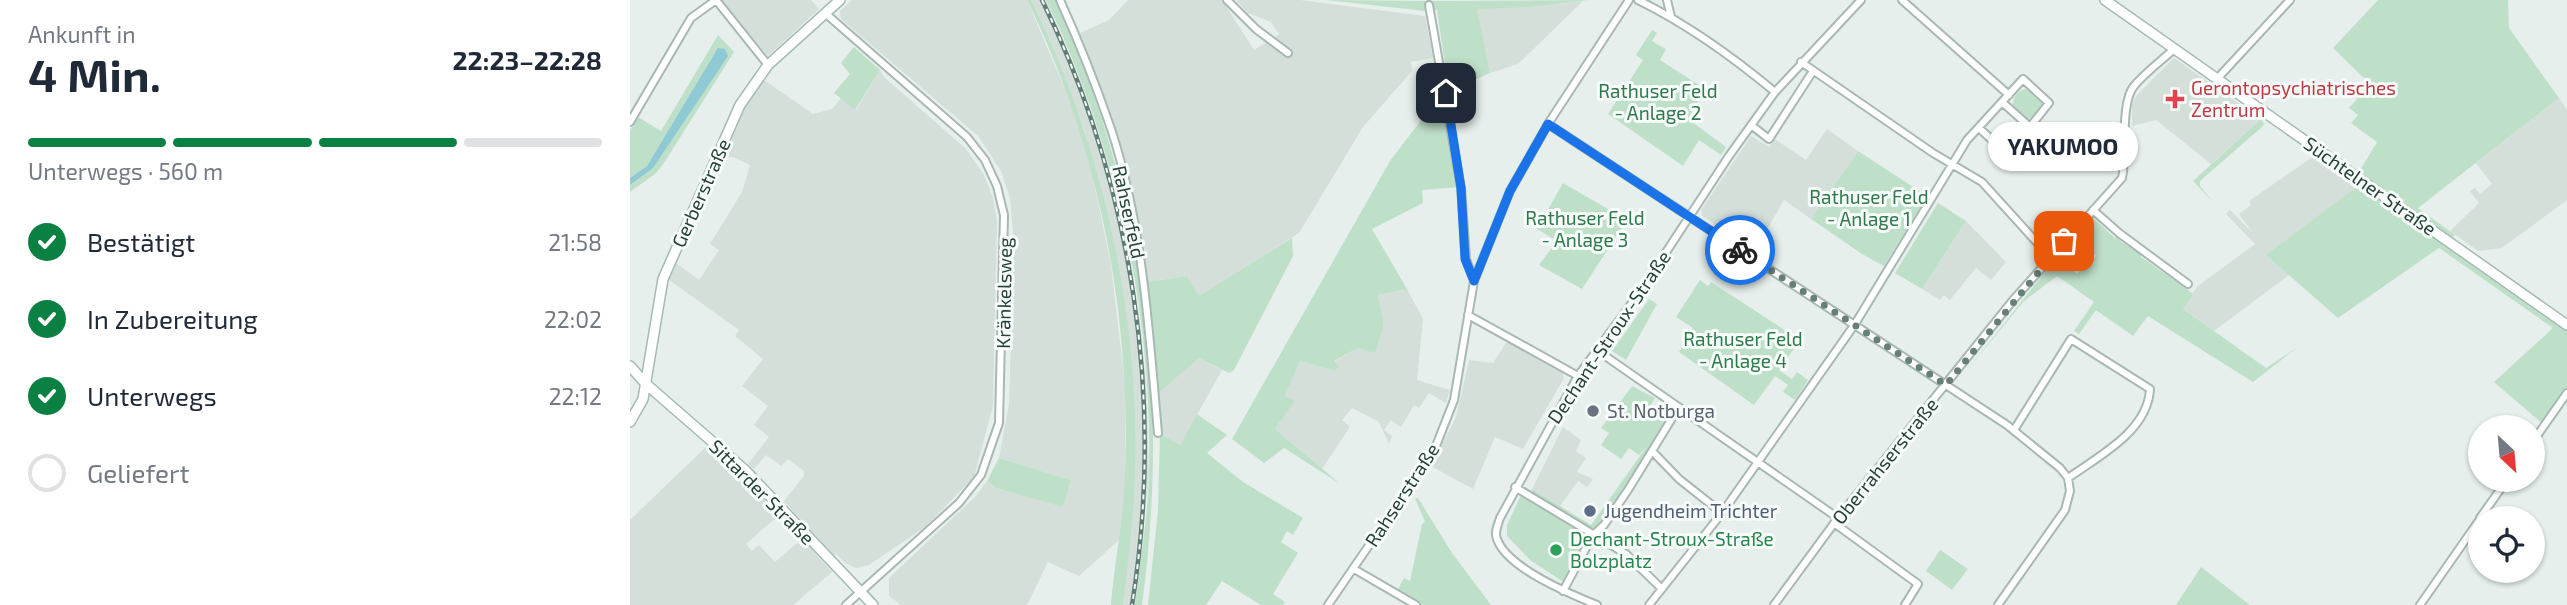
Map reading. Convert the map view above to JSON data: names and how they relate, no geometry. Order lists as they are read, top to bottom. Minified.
{"streets":{"street":["Süchtelner Straße","Gerberstraße","Rahserfeld","Kränkelsweg","Dechant-Stroux-Straße","Oberrahserstraße","Sittarder Straße","Rahserstraße"]},"crossings":[["Süchtelner Straße","Oberrahserstraße"],["Gerberstraße","Kränkelsweg"],["Gerberstraße","Sittarder Straße"],["Kränkelsweg","Sittarder Straße"]],"parks":["Rathuser Feld - Anlage 2","Rathuser Feld - Anlage 1","Rathuser Feld - Anlage 3","Rathuser Feld - Anlage 4"],"places":{"health":["Gerontopsychiatrisches Zentrum"],"other":["YAKUMOO","St. Notburga","Jugendheim Trichter","Dechant-Stroux-Straße Bolzplatz"]},"north":"bottom right","page":{"heading":["4 Min.","Ankunft in","22:23–22:28"],"bar":"Unterwegs · 560 m","bubble":"YAKUMOO","list":[["Bestätigt","21:58"],["In Zubereitung","22:02"],["Unterwegs","22:12"],"Geliefert"]}}
